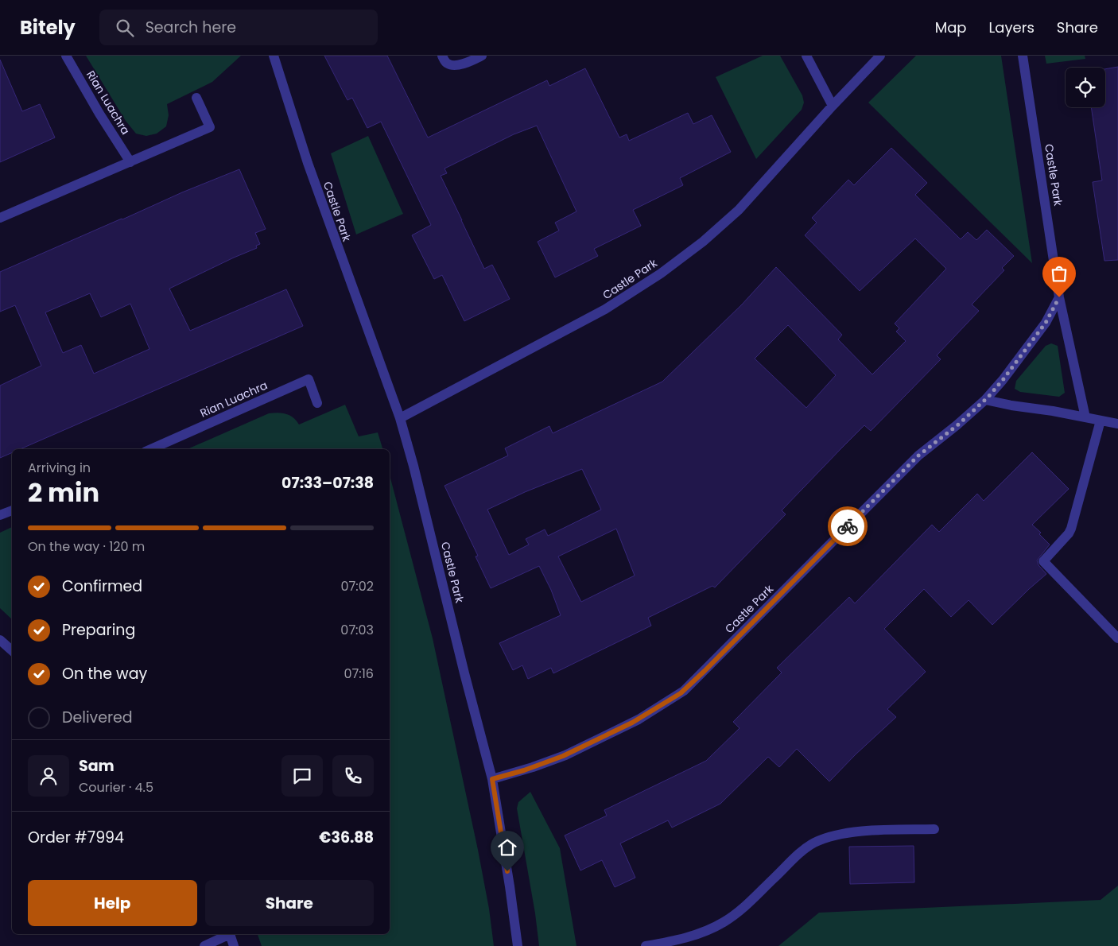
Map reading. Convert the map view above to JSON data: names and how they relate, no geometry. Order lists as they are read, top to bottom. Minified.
{"streets":{"street":["Rian Luachra","Castle Park"]},"page":{"header":"Bitely","search":"Search here","nav":["Map","Layers","Share"],"heading":["2 min","Arriving in","07:33–07:38"],"panel":["Sam","Courier · 4.5","Order #7994","€36.88"],"bar":"On the way · 120 m","list":[["Confirmed","07:02"],["Preparing","07:03"],["On the way","07:16"],"Delivered"],"buttons":["Help","Share"]}}
